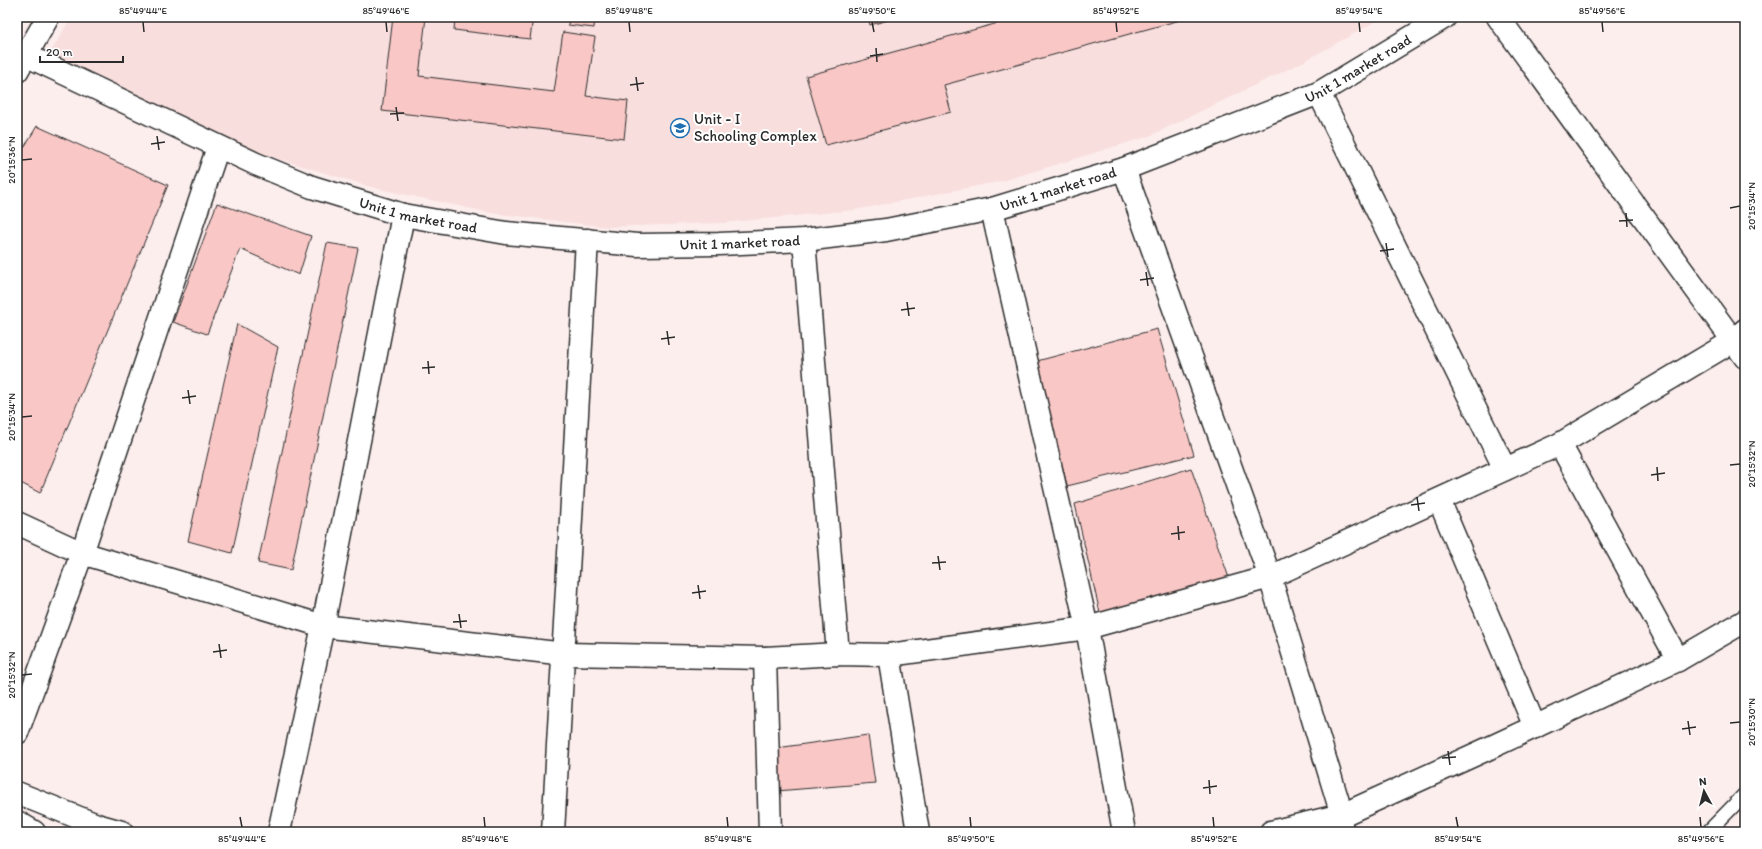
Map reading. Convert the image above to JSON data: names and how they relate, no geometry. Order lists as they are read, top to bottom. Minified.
{"streets":{"street":["Unit 1 market road"]},"places":{"school or university":["Unit - I Schooling Complex"]},"scale_bar":"20 m","north":"top","coordinates":["85°49'44\"E","85°49'46\"E","85°49'48\"E","85°49'50\"E","85°49'52\"E","85°49'54\"E","85°49'56\"E","20°15'36\"N","20°15'34\"N","20°15'32\"N","20°15'30\"N"]}
